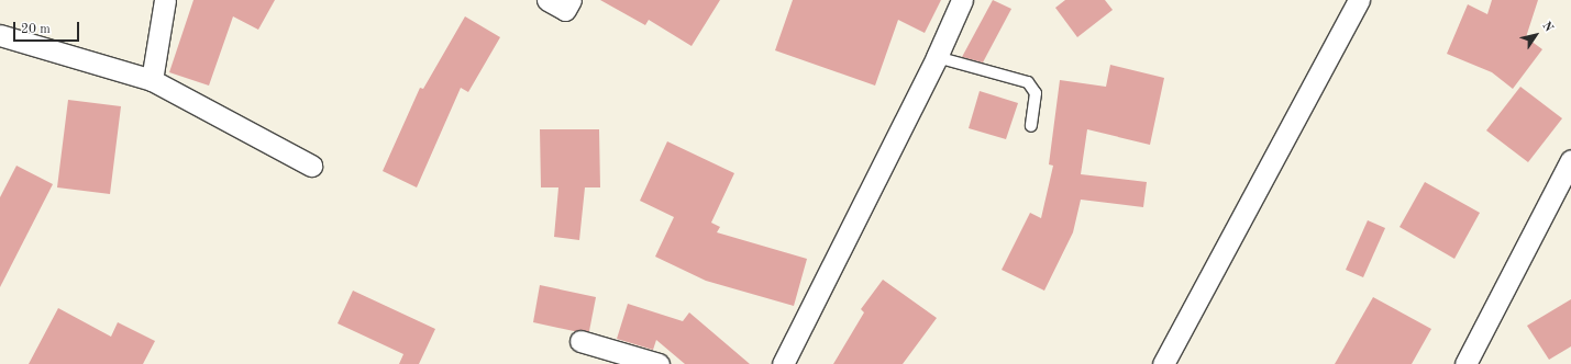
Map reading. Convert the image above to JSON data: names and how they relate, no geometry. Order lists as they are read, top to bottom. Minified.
{"scale_bar":"20 m","north":"top right"}
